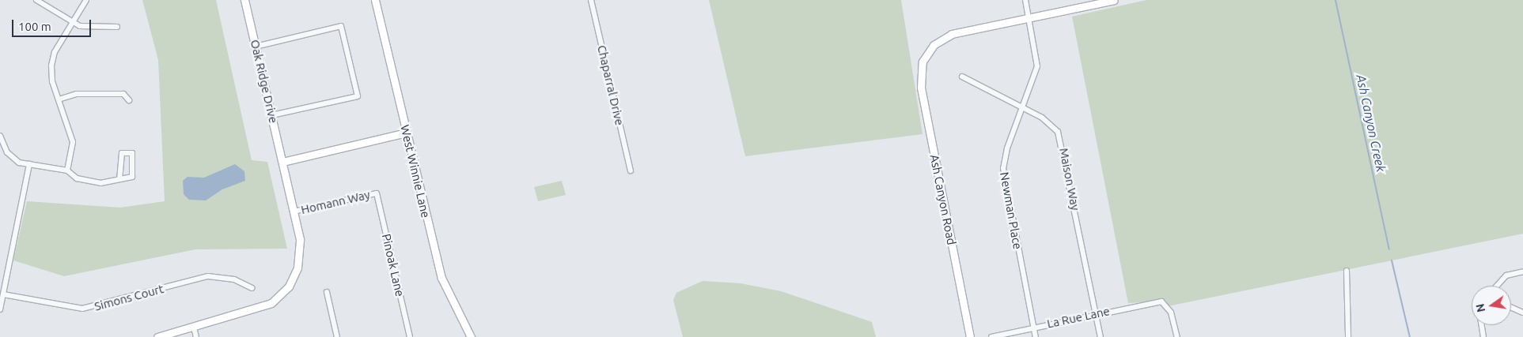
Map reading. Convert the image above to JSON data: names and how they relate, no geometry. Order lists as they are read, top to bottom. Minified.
{"streets":{"street":["Oak Ridge Drive","Chaparral Drive","West Winnie Lane","Maison Way","Ash Canyon Road","Homann Way","Newman Place","Pinoak Lane","Simons Court","La Rue Lane"]},"crossings":[["Oak Ridge Drive","Homann Way"],["Maison Way","Newman Place"],["Maison Way","La Rue Lane"],["Ash Canyon Road","Newman Place"],["Homann Way","Pinoak Lane"],["Newman Place","La Rue Lane"]],"water":["Ash Canyon Creek"],"scale_bar":"100 m","north":"left"}
